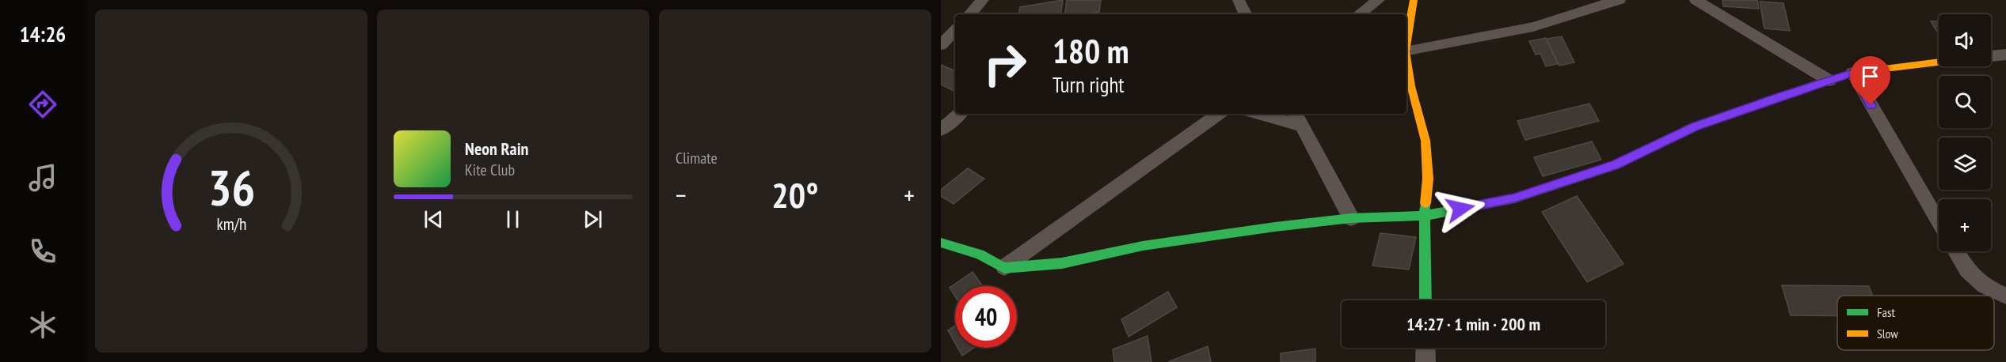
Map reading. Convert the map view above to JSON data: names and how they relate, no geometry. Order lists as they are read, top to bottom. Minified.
{"legend":["Fast","Slow"],"page":{"tabs":"14:26","tile":"Climate","map_buttons":"+","turn":["180 m","Turn right"],"song":["Neon Rain","Kite Club"],"heat":["−","20°","+"],"limit":"40","trip":"14:27 · 1 min · 200 m","gauge":["36","km/h"]}}
